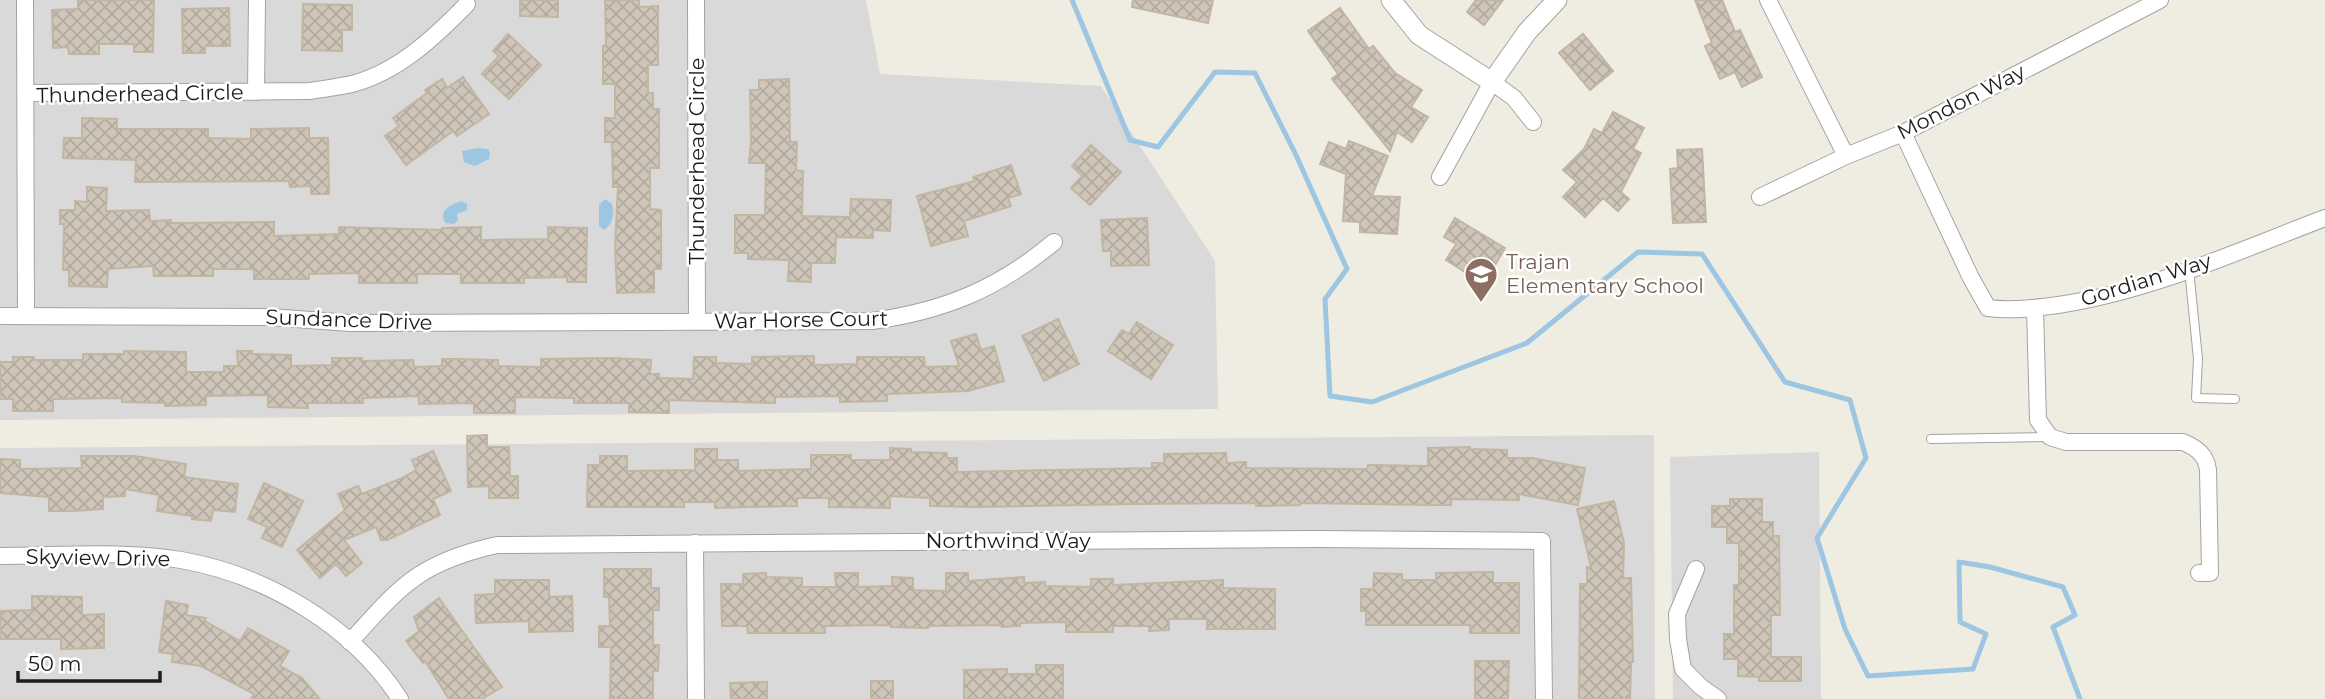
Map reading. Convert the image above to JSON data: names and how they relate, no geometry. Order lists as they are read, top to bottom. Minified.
{"streets":{"street":["Thunderhead Circle","Mondon Way","Gordian Way","Sundance Drive","War Horse Court","Northwind Way","Skyview Drive"]},"crossings":[["Thunderhead Circle","Sundance Drive"],["Thunderhead Circle","War Horse Court"],["Mondon Way","Gordian Way"],["Sundance Drive","War Horse Court"],["Northwind Way","Skyview Drive"]],"places":{"school or university":["Trajan Elementary School"]},"scale_bar":"50 m"}
